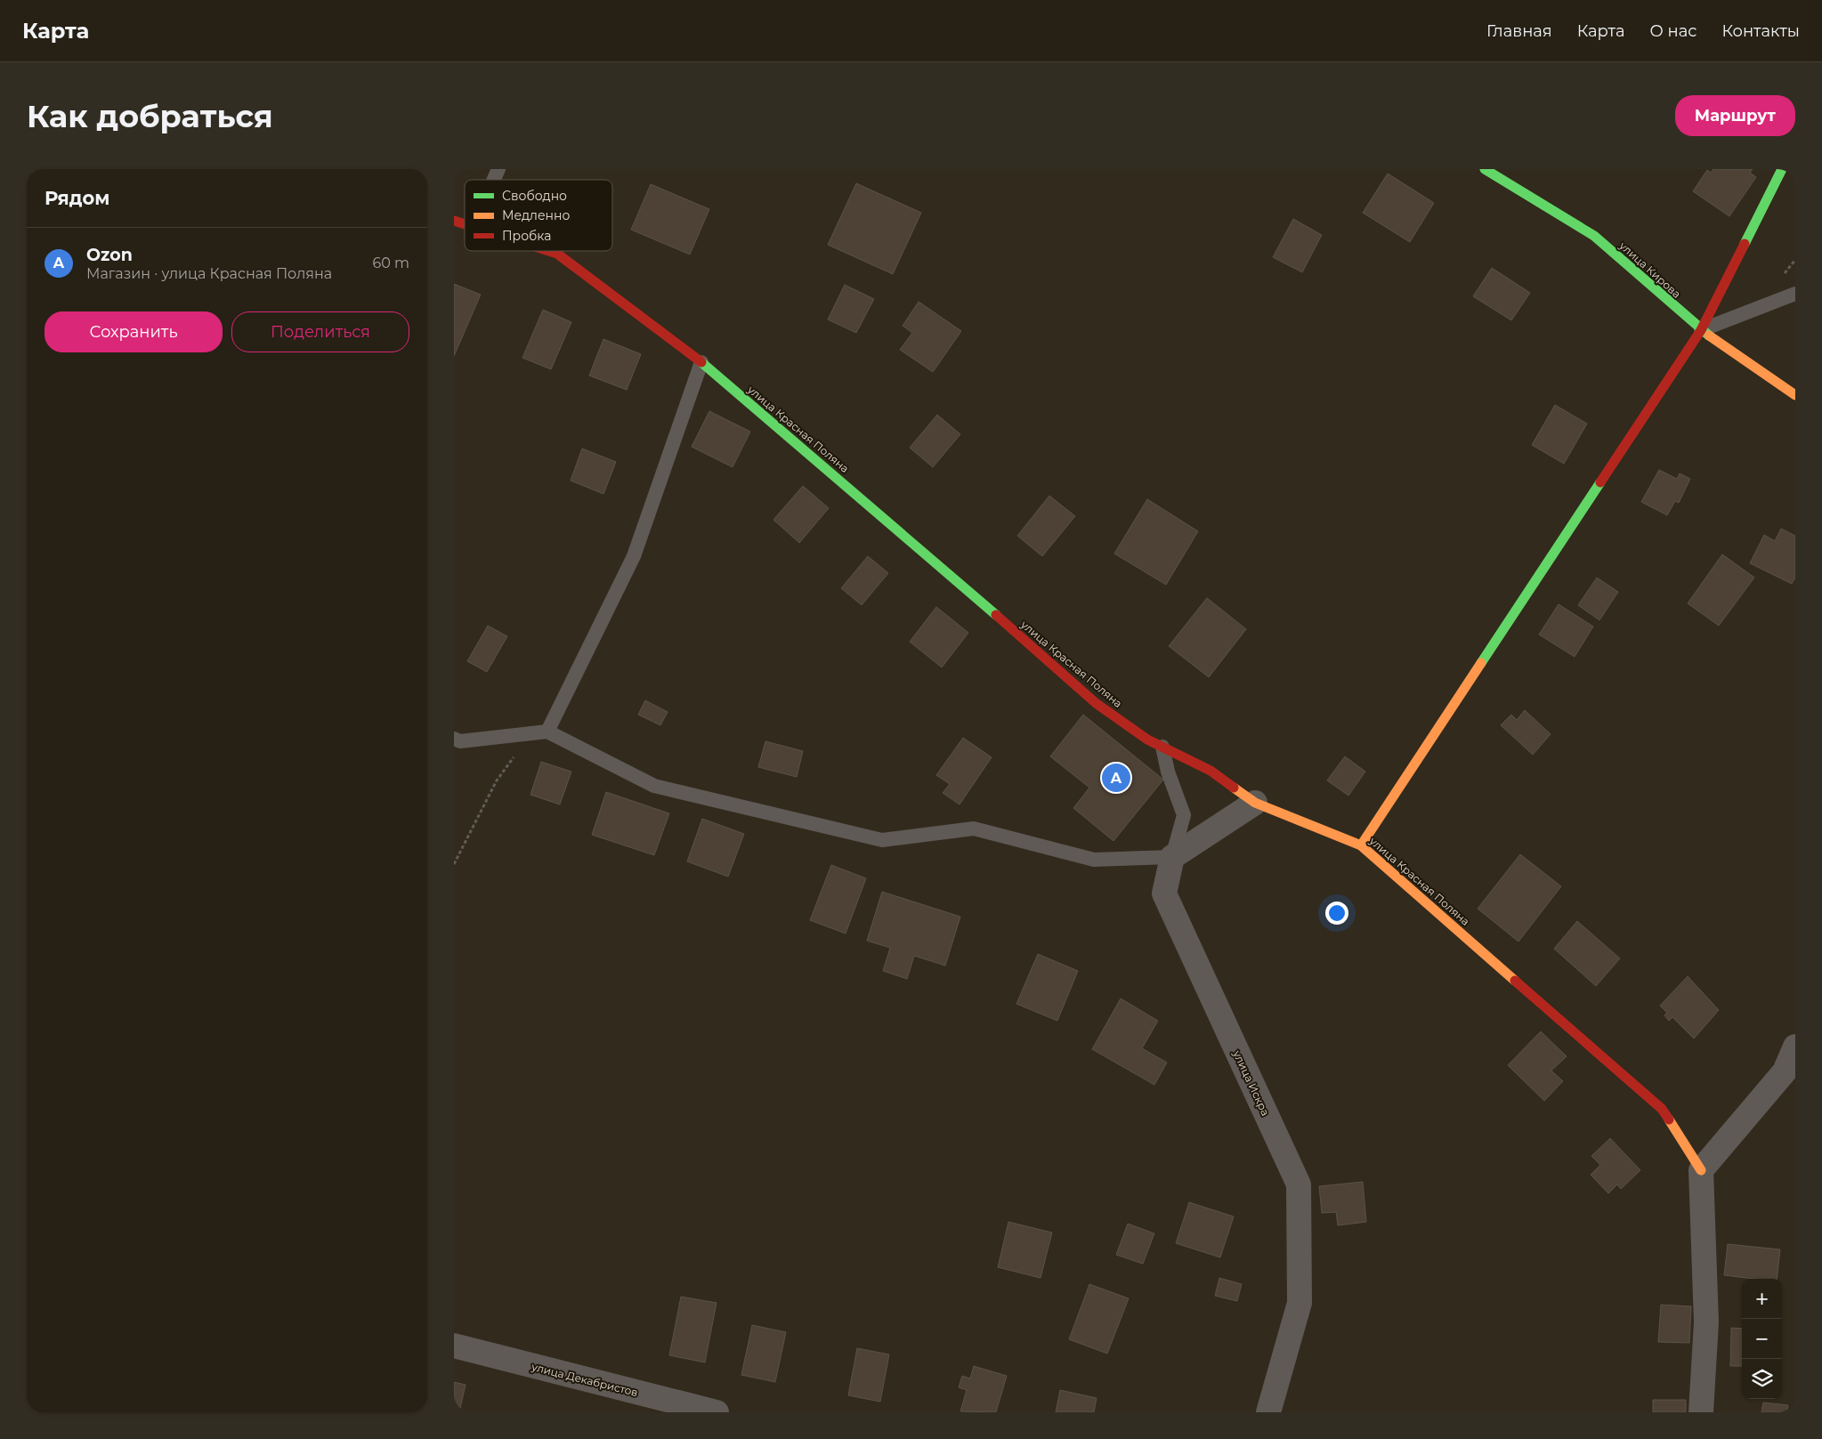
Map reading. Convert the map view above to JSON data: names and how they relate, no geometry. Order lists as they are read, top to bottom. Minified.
{"streets":{"street":["улица Кирова","улица Красная Поляна","улица Искра","улица Декабристов"]},"legend":["Свободно","Медленно","Пробка"],"page":{"header":"Карта","nav":["Главная","Карта","О нас","Контакты"],"buttons":["Маршрут",["Сохранить","Поделиться"]],"title":"Как добраться","heading":"Рядом","list":[{"mark":"A","name":"Ozon","note":"Магазин · улица Красная Поляна","value":"60 m"}],"pins":"A","map_buttons":["+","−"]}}
